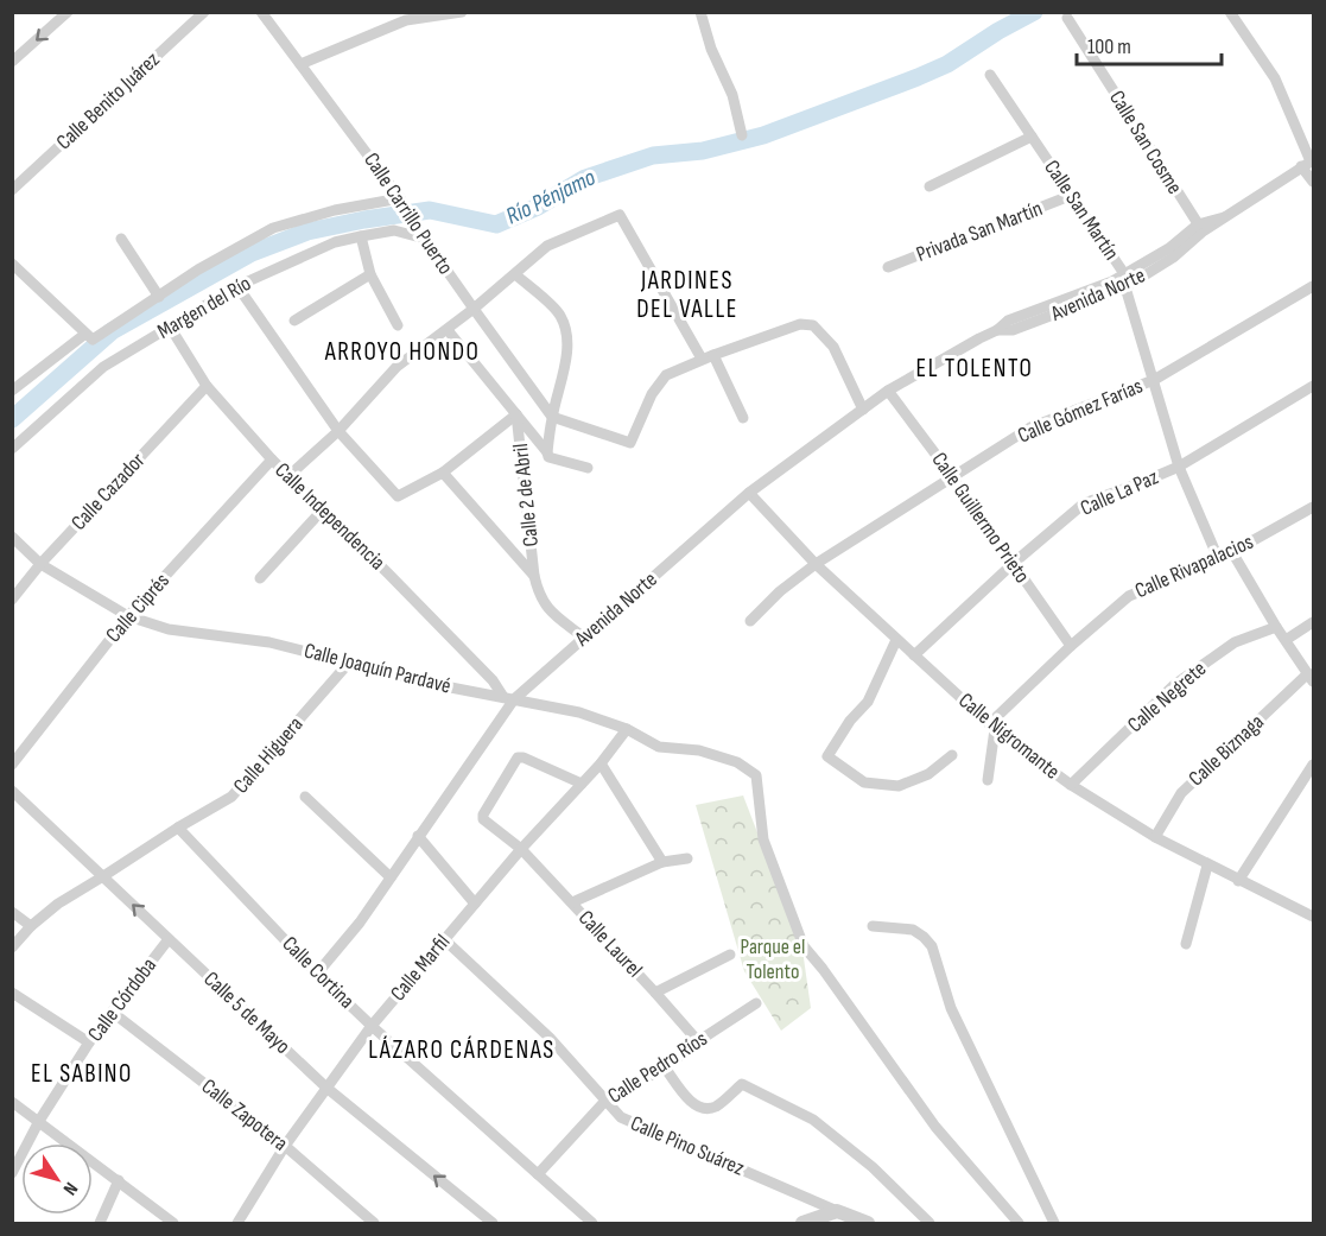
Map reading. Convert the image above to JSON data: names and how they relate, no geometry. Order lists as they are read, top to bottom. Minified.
{"streets":{"street":["Calle Benito Juárez","Calle San Cosme","Calle San Martín","Calle Carrillo Puerto","Privada San Martín","Avenida Norte","Margen del Río","Calle Gómez Farías","Calle Cazador","Calle La Paz","Calle 2 de Abril","Calle Independencia","Calle Guillermo Prieto","Calle Rivapalacios","Calle Ciprés","Calle Joaquín Pardavé","Calle Negrete","Calle Nigromante","Calle Biznaga","Calle Higuera","Calle Laurel","Calle Marfil","Calle Cortina","Calle Córdoba","Calle 5 de Mayo","Calle Pedro Ríos","Calle Zapotera","Calle Pino Suárez"]},"crossings":[["Calle San Cosme","Avenida Norte"],["Calle San Martín","Privada San Martín"],["Calle San Martín","Avenida Norte"],["Calle San Martín","Calle Gómez Farías"],["Calle San Martín","Calle La Paz"],["Calle San Martín","Calle Rivapalacios"],["Calle Carrillo Puerto","Margen del Río"],["Avenida Norte","Calle Independencia"],["Avenida Norte","Calle Guillermo Prieto"],["Avenida Norte","Calle Joaquín Pardavé"],["Avenida Norte","Calle Nigromante"],["Avenida Norte","Calle Cortina"],["Margen del Río","Calle Independencia"],["Calle Gómez Farías","Calle Guillermo Prieto"],["Calle Gómez Farías","Calle Nigromante"],["Calle Cazador","Calle Independencia"],["Calle Cazador","Calle Joaquín Pardavé"],["Calle La Paz","Calle Guillermo Prieto"],["Calle La Paz","Calle Nigromante"],["Calle Independencia","Calle Ciprés"],["Calle Independencia","Calle Joaquín Pardavé"],["Calle Guillermo Prieto","Calle Rivapalacios"],["Calle Rivapalacios","Calle Nigromante"],["Calle Ciprés","Calle Joaquín Pardavé"],["Calle Joaquín Pardavé","Calle Higuera"],["Calle Joaquín Pardavé","Calle Marfil"],["Calle Negrete","Calle Nigromante"],["Calle Nigromante","Calle Biznaga"],["Calle Higuera","Calle Cortina"],["Calle Higuera","Calle 5 de Mayo"],["Calle Laurel","Calle Marfil"],["Calle Laurel","Calle Pedro Ríos"],["Calle Marfil","Calle Cortina"],["Calle Marfil","Calle 5 de Mayo"],["Calle Marfil","Calle Zapotera"],["Calle Marfil","Calle Pino Suárez"],["Calle Cortina","Calle Pedro Ríos"],["Calle Córdoba","Calle 5 de Mayo"],["Calle Córdoba","Calle Zapotera"],["Calle Pedro Ríos","Calle Pino Suárez"]],"one_way":["Calle 5 de Mayo"],"districts":["JARDINES DEL VALLE","ARROYO HONDO","EL TOLENTO","LÁZARO CÁRDENAS","EL SABINO"],"water":["Río Pénjamo"],"parks":["Parque el Tolento"],"scale_bar":"100 m","north":"bottom right"}
